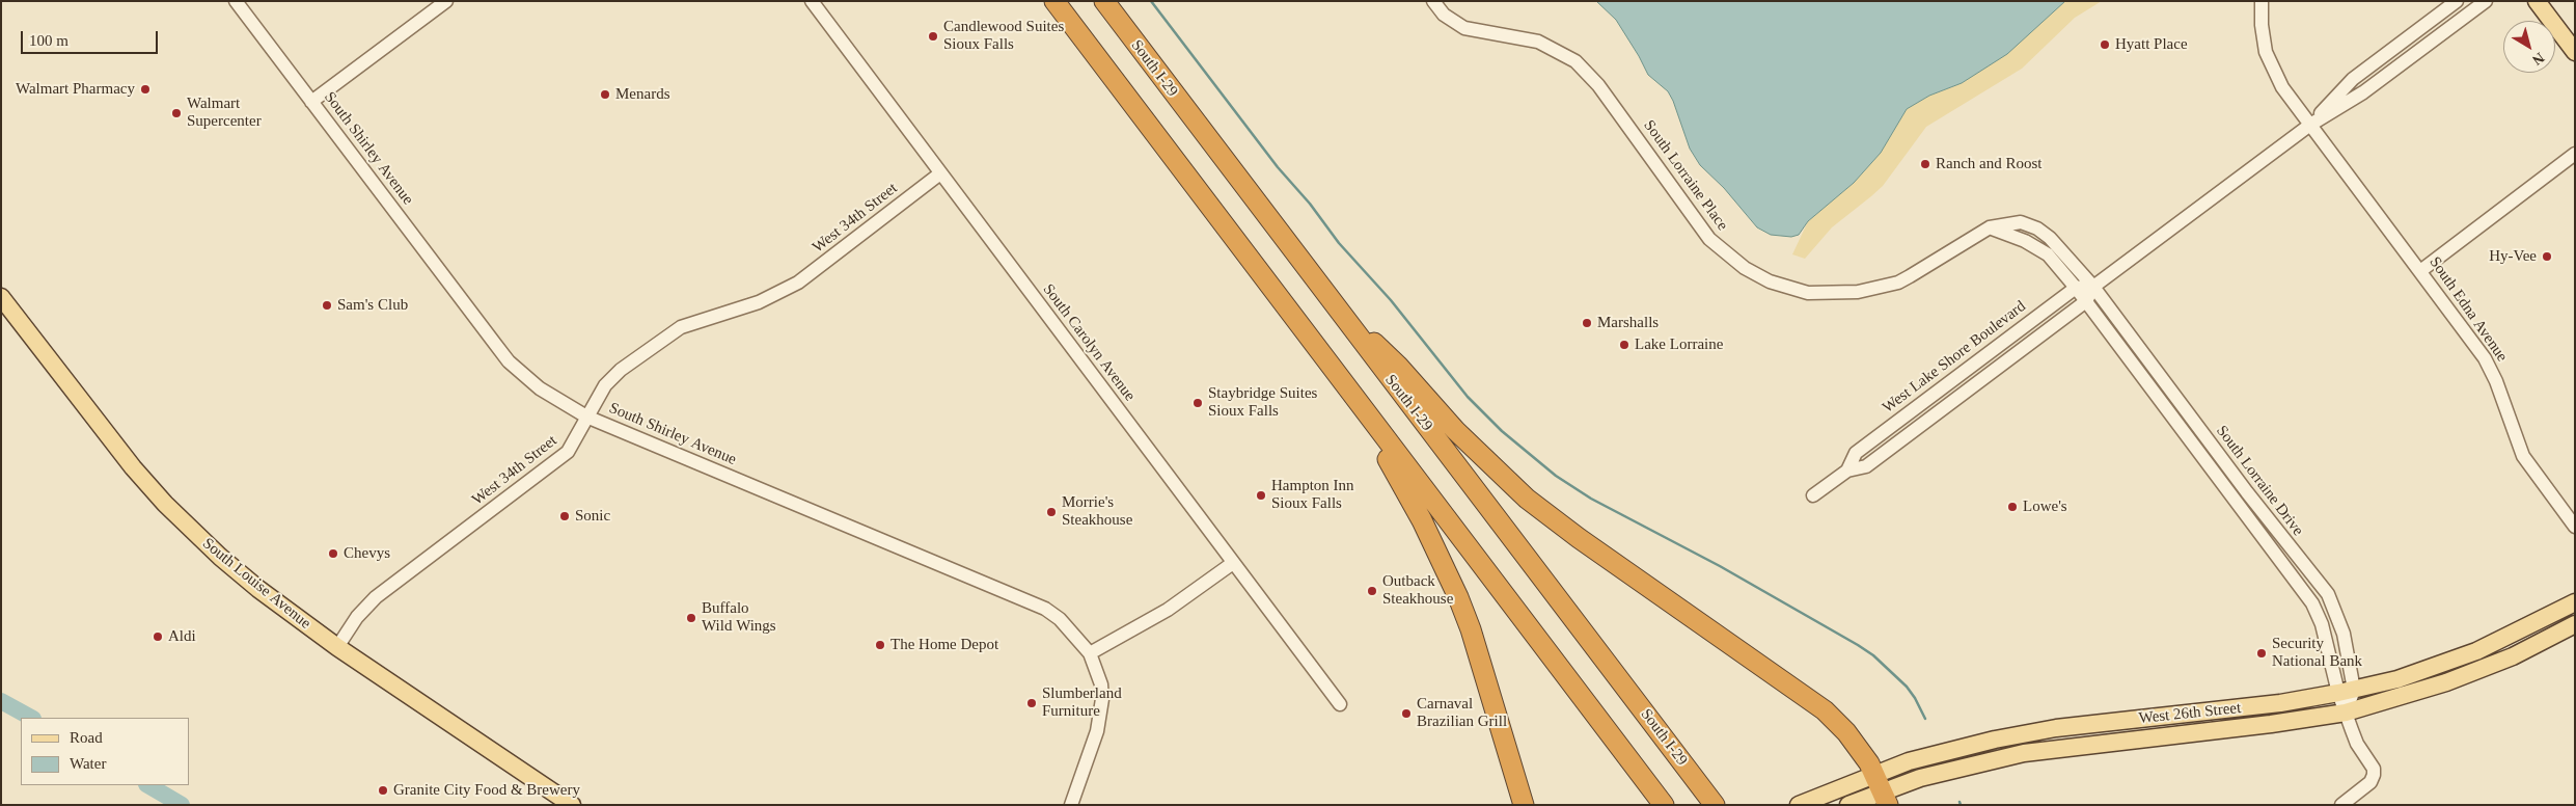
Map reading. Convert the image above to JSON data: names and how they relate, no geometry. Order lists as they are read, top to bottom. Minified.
{"streets":{"highway":["South I-29"],"main road":["South Louise Avenue","West 26th Street"],"street":["South Shirley Avenue","South Lorraine Place","West 34th Street","South Edna Avenue","South Carolyn Avenue","West Lake Shore Boulevard","South Lorraine Drive"]},"crossings":[["South Shirley Avenue","West 34th Street"],["South Lorraine Place","West Lake Shore Boulevard"],["South Lorraine Place","South Lorraine Drive"],["West 34th Street","South Carolyn Avenue"],["West 34th Street","South Louise Avenue"],["West Lake Shore Boulevard","South Lorraine Drive"],["South Lorraine Drive","West 26th Street"]],"places":["Candlewood Suites Sioux Falls","Hyatt Place","Walmart Pharmacy","Menards","Walmart Supercenter","Ranch and Roost","Hy-Vee","Sam's Club","Marshalls","Lake Lorraine","Staybridge Suites Sioux Falls","Hampton Inn Sioux Falls","Lowe's","Morrie's Steakhouse","Sonic","Chevys","Outback Steakhouse","Buffalo Wild Wings","Aldi","The Home Depot","Security National Bank","Slumberland Furniture","Carnaval Brazilian Grill","Granite City Food & Brewery"],"legend":["Road","Water"],"scale_bar":"100 m","north":"bottom right"}
